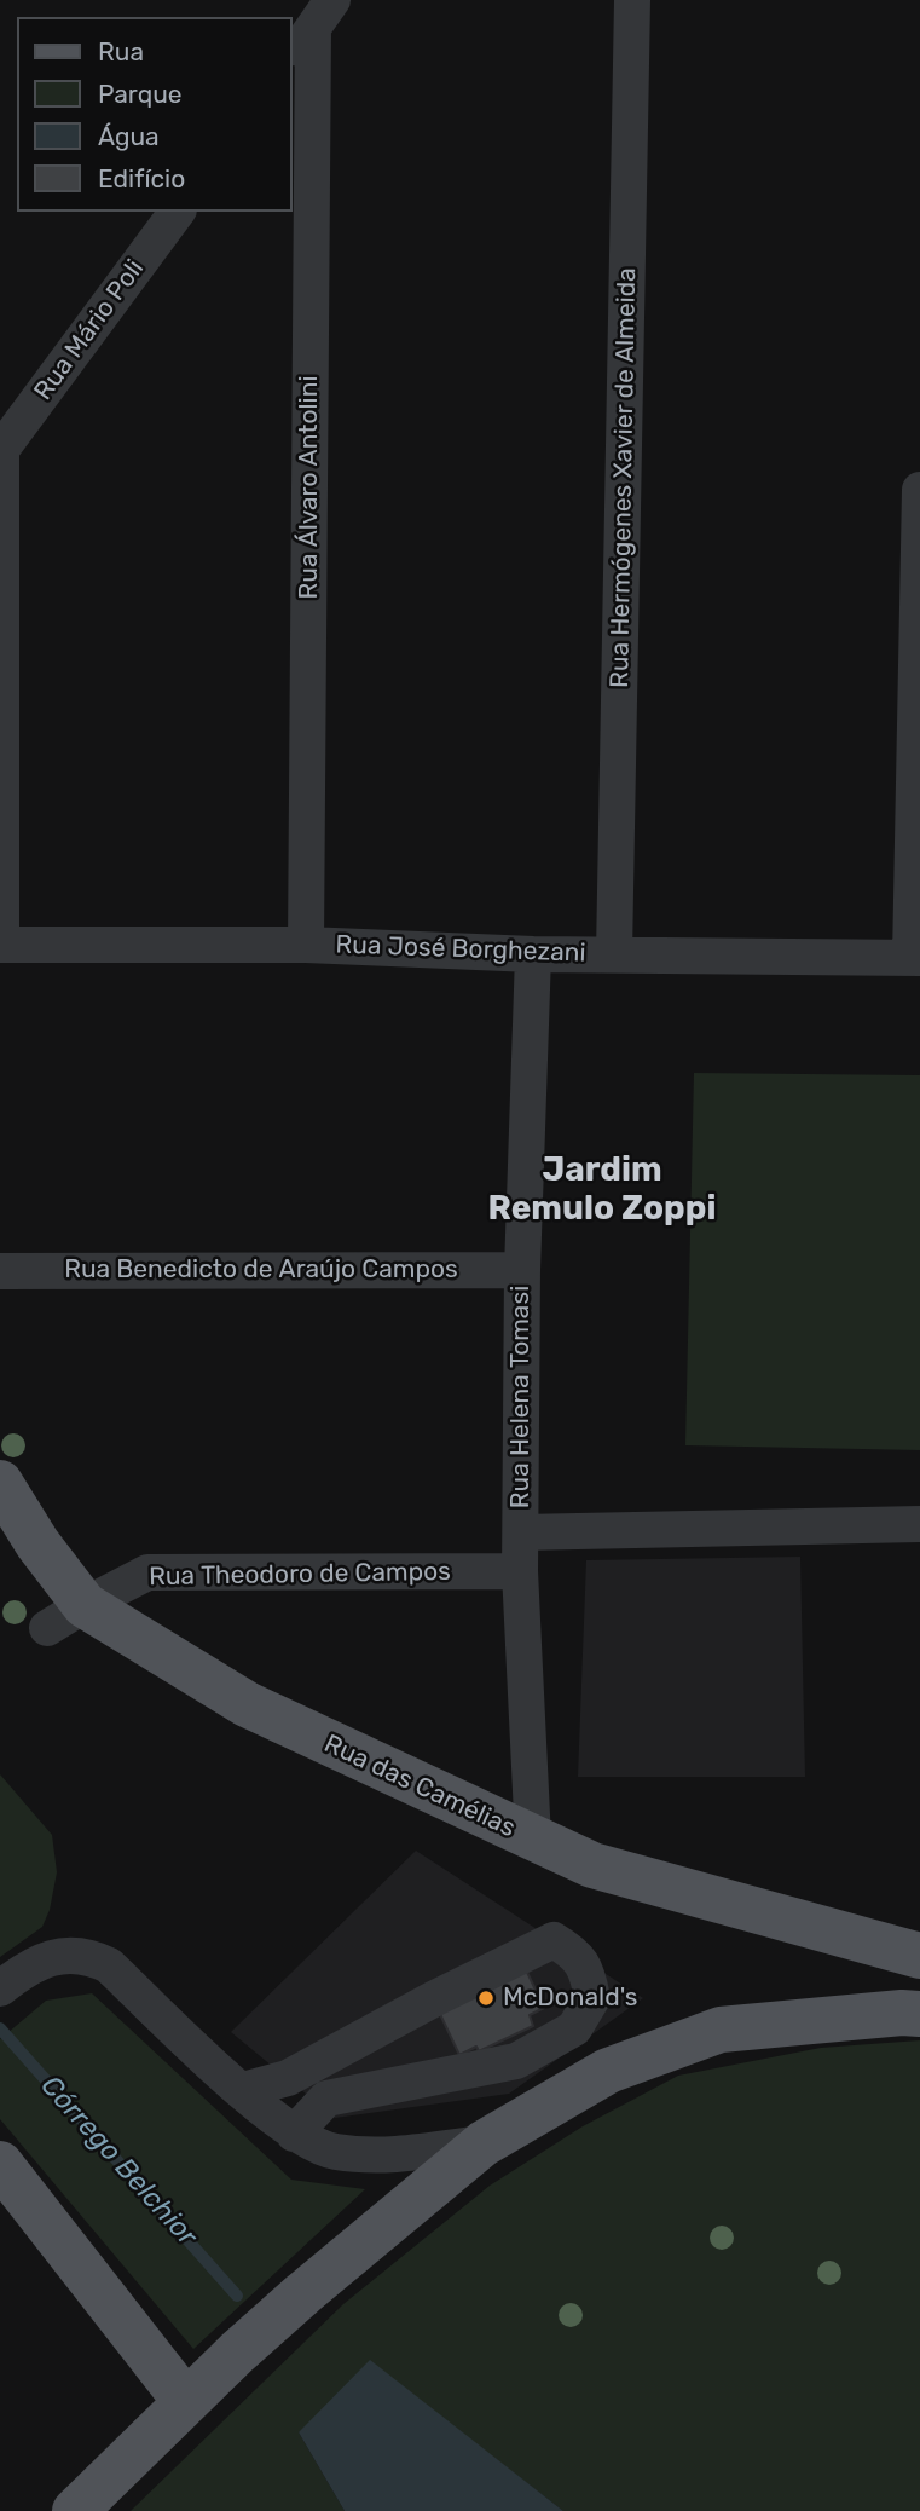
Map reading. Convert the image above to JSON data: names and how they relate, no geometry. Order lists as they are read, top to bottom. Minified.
{"streets":{"main road":["Rua das Camélias"],"street":["Rua Mário Poli","Rua Hermógenes Xavier de Almeida","Rua Álvaro Antolini","Rua José Borghezani","Rua Benedicto de Araújo Campos","Rua Helena Tomasi","Rua Theodoro de Campos"]},"crossings":[["Rua Hermógenes Xavier de Almeida","Rua José Borghezani"],["Rua Álvaro Antolini","Rua José Borghezani"],["Rua José Borghezani","Rua Helena Tomasi"],["Rua Benedicto de Araújo Campos","Rua Helena Tomasi"],["Rua Helena Tomasi","Rua Theodoro de Campos"],["Rua Helena Tomasi","Rua das Camélias"],["Rua Theodoro de Campos","Rua das Camélias"]],"districts":["Jardim Remulo Zoppi"],"water":["Córrego Belchior"],"places":["McDonald's"],"legend":["Rua","Parque","Água","Edifício"]}
